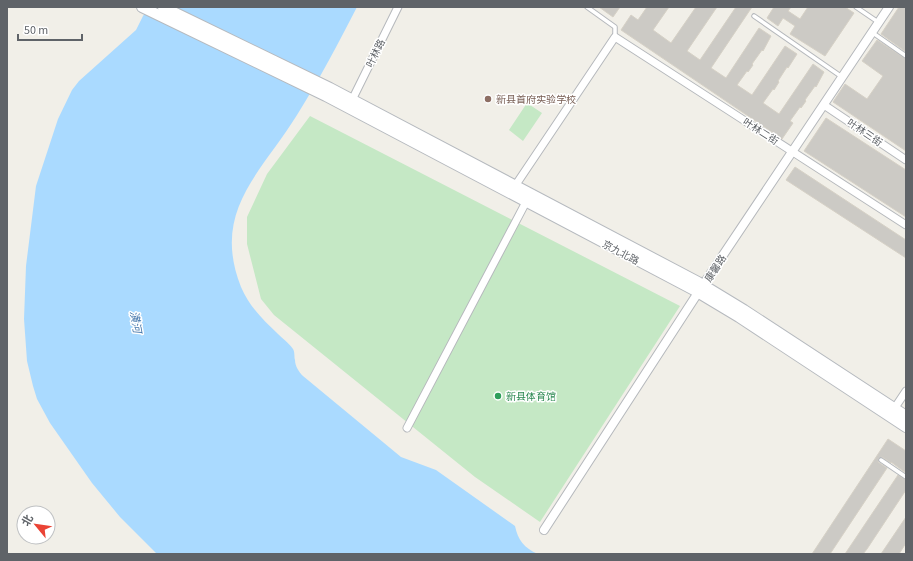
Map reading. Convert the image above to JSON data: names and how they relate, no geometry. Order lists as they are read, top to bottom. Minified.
{"streets":{"main road":["京九北路"],"street":["叶林路","叶林二街","叶林三街","康馨路"]},"crossings":[["叶林路","京九北路"],["叶林二街","康馨路"],["叶林三街","康馨路"],["京九北路","康馨路"]],"water":["潢河"],"places":["新县首府实验学校","新县体育馆"],"scale_bar":"50 m","north":"top left"}
